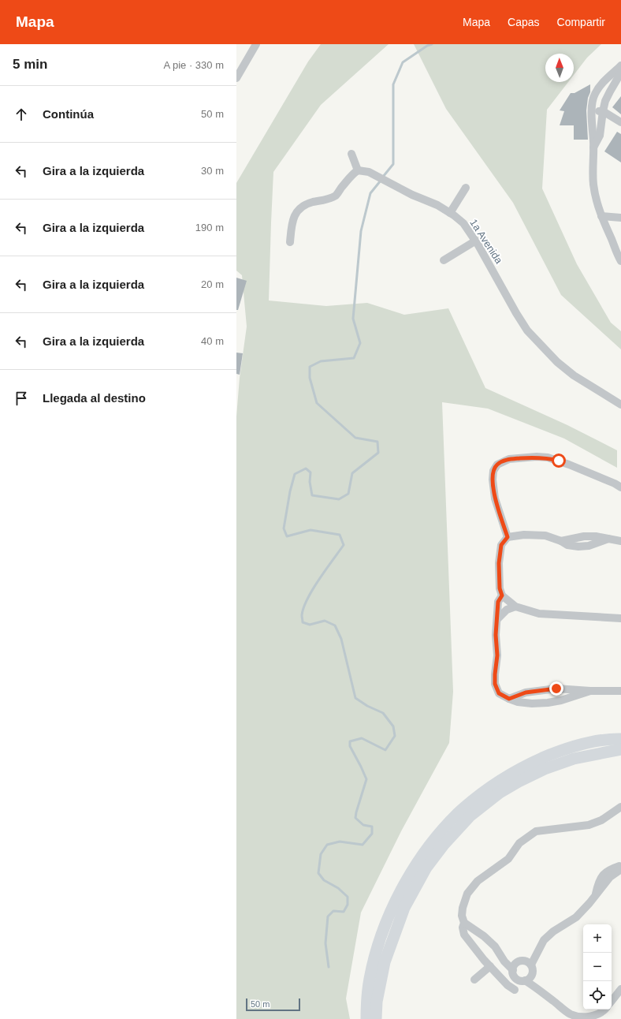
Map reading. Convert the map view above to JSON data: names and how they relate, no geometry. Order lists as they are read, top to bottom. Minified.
{"streets":{"street":["1a Avenida"]},"scale_bar":"50 m","north":"top","page":{"header":"Mapa","nav":["Mapa","Capas","Compartir"],"heading":["5 min","A pie · 330 m"],"list":[["Continúa","50 m"],["Gira a la izquierda","30 m"],["Gira a la izquierda","190 m"],["Gira a la izquierda","20 m"],["Gira a la izquierda","40 m"],"Llegada al destino"],"map_buttons":["+","−"],"scale":"50 m"}}
